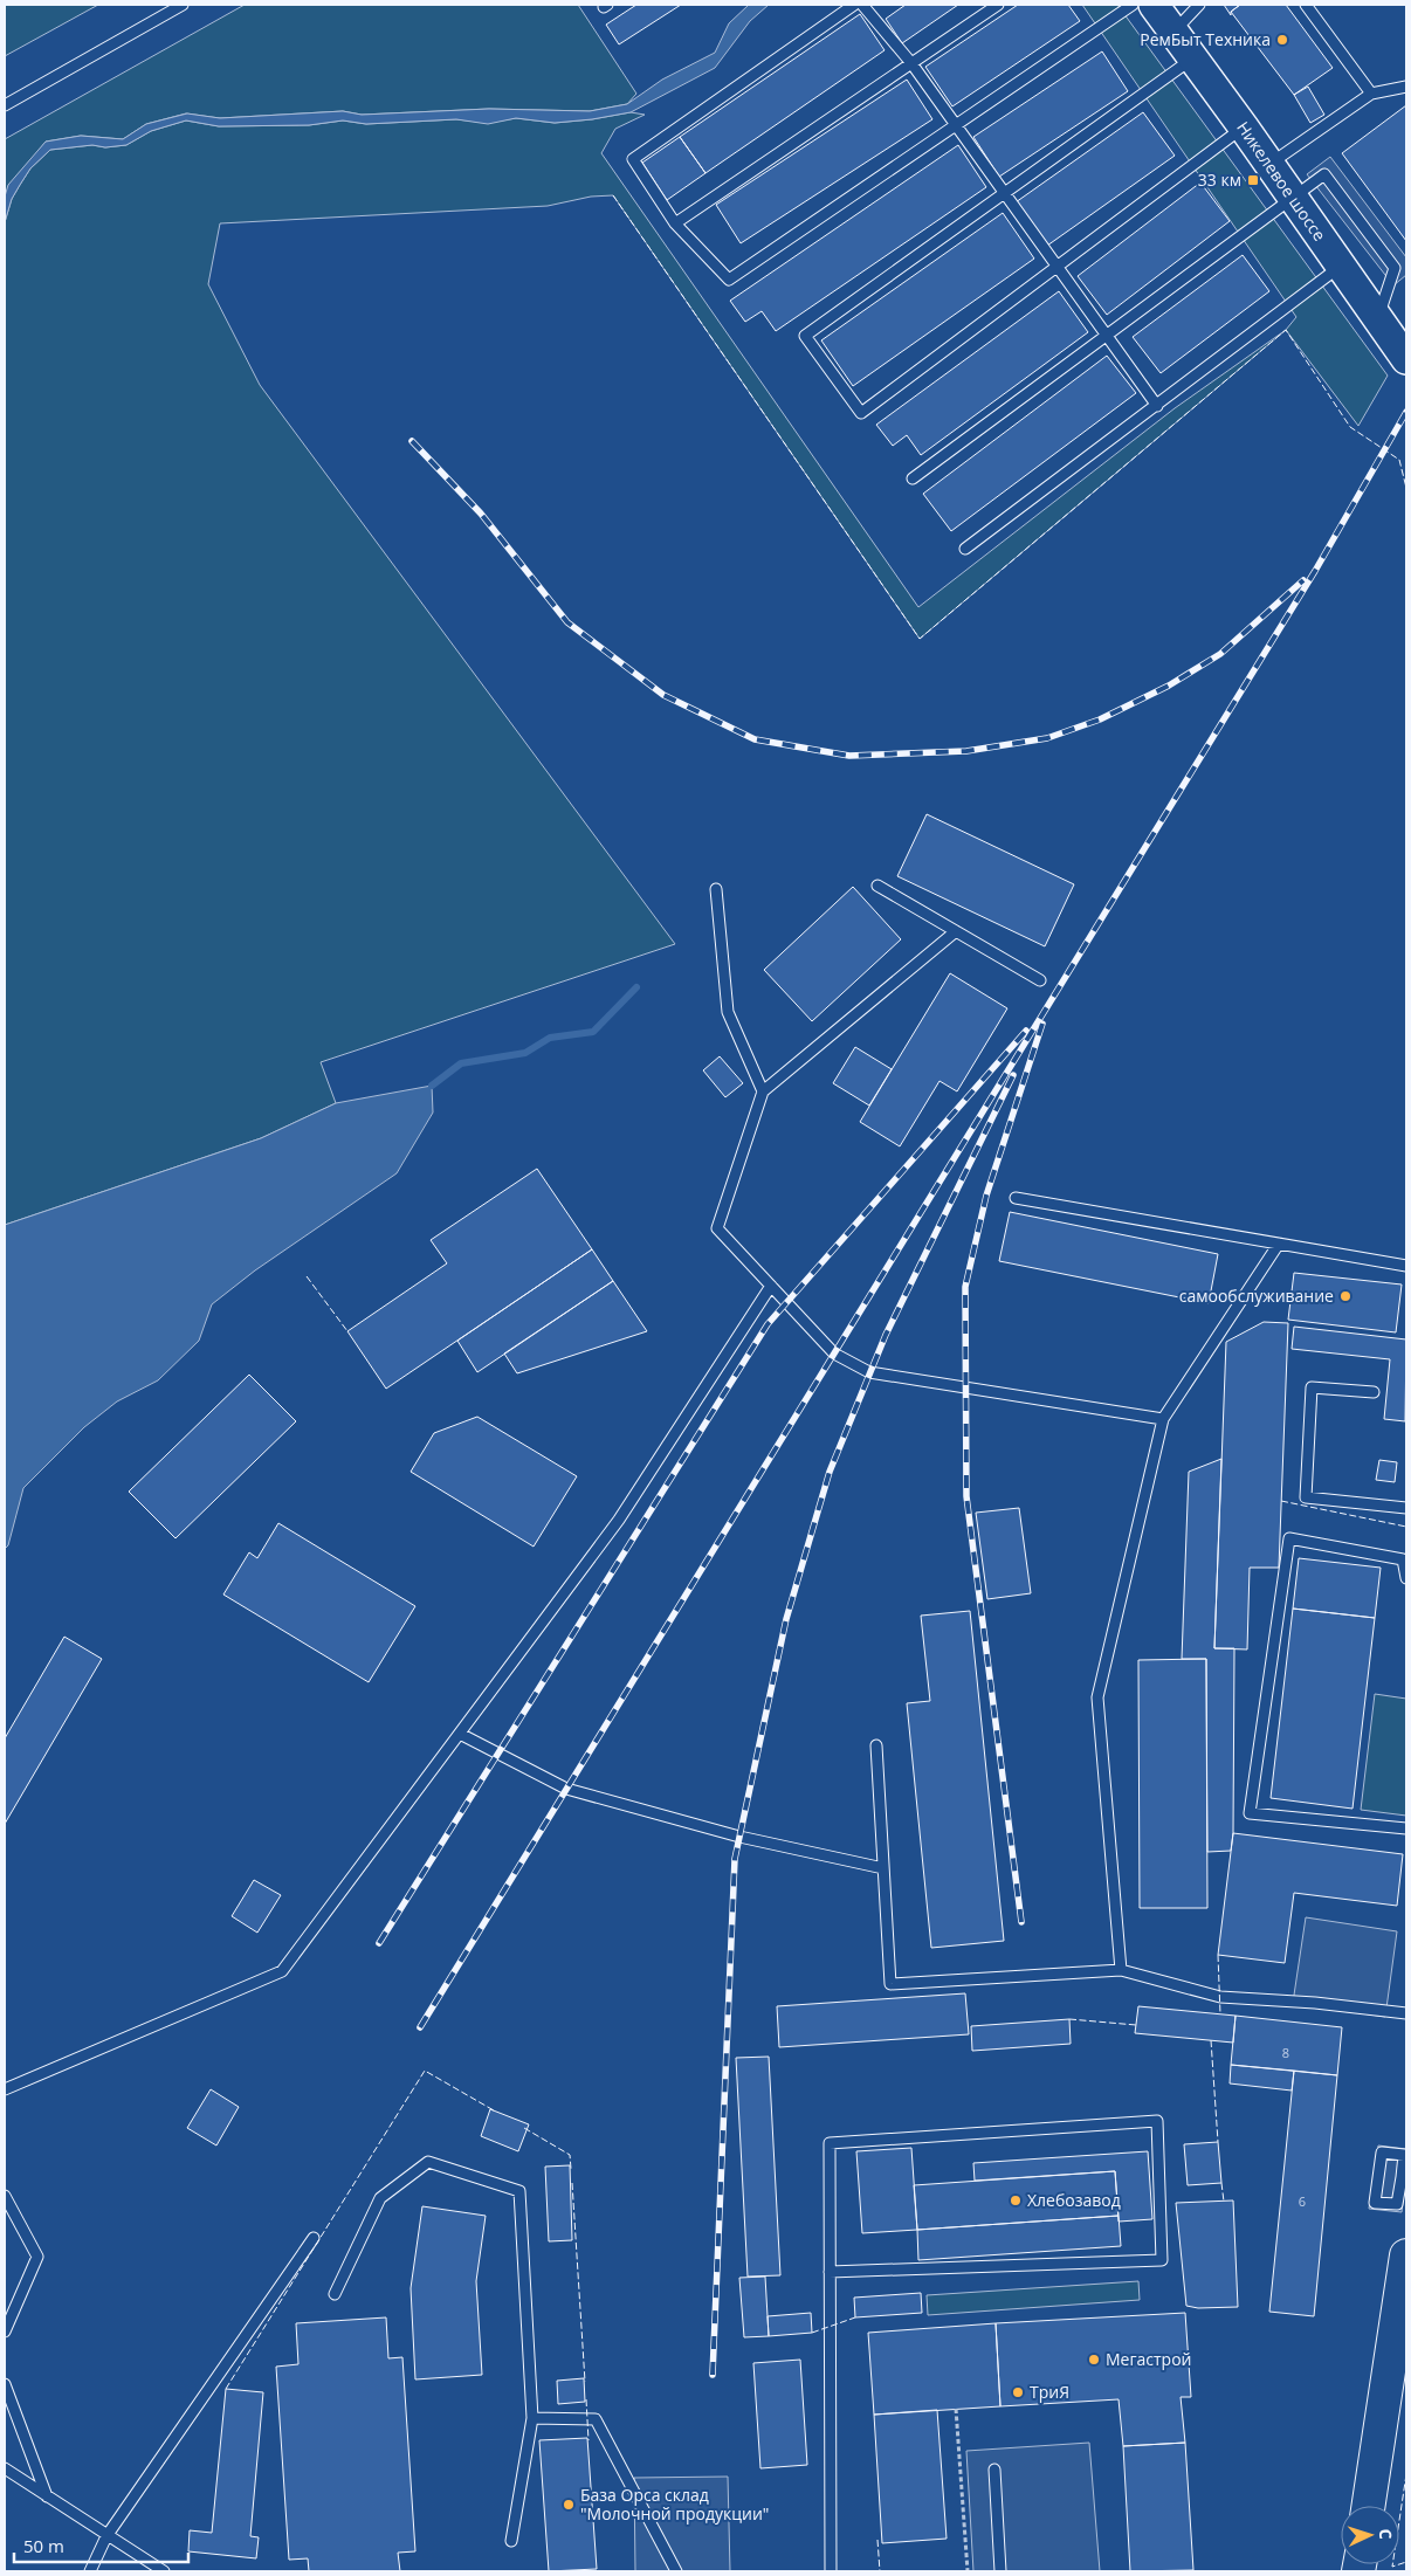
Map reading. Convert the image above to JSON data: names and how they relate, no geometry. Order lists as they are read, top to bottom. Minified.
{"streets":{"main road":["Никелевое шоссе"]},"places":{"other":["РемБыт Техника","самообслуживание","Хлебозавод","Мегастрой","ТриЯ","База Орса склад \"Молочной продукции\""],"transit":["33 км"]},"house_numbers":["8","6"],"scale_bar":"50 m","north":"right"}
